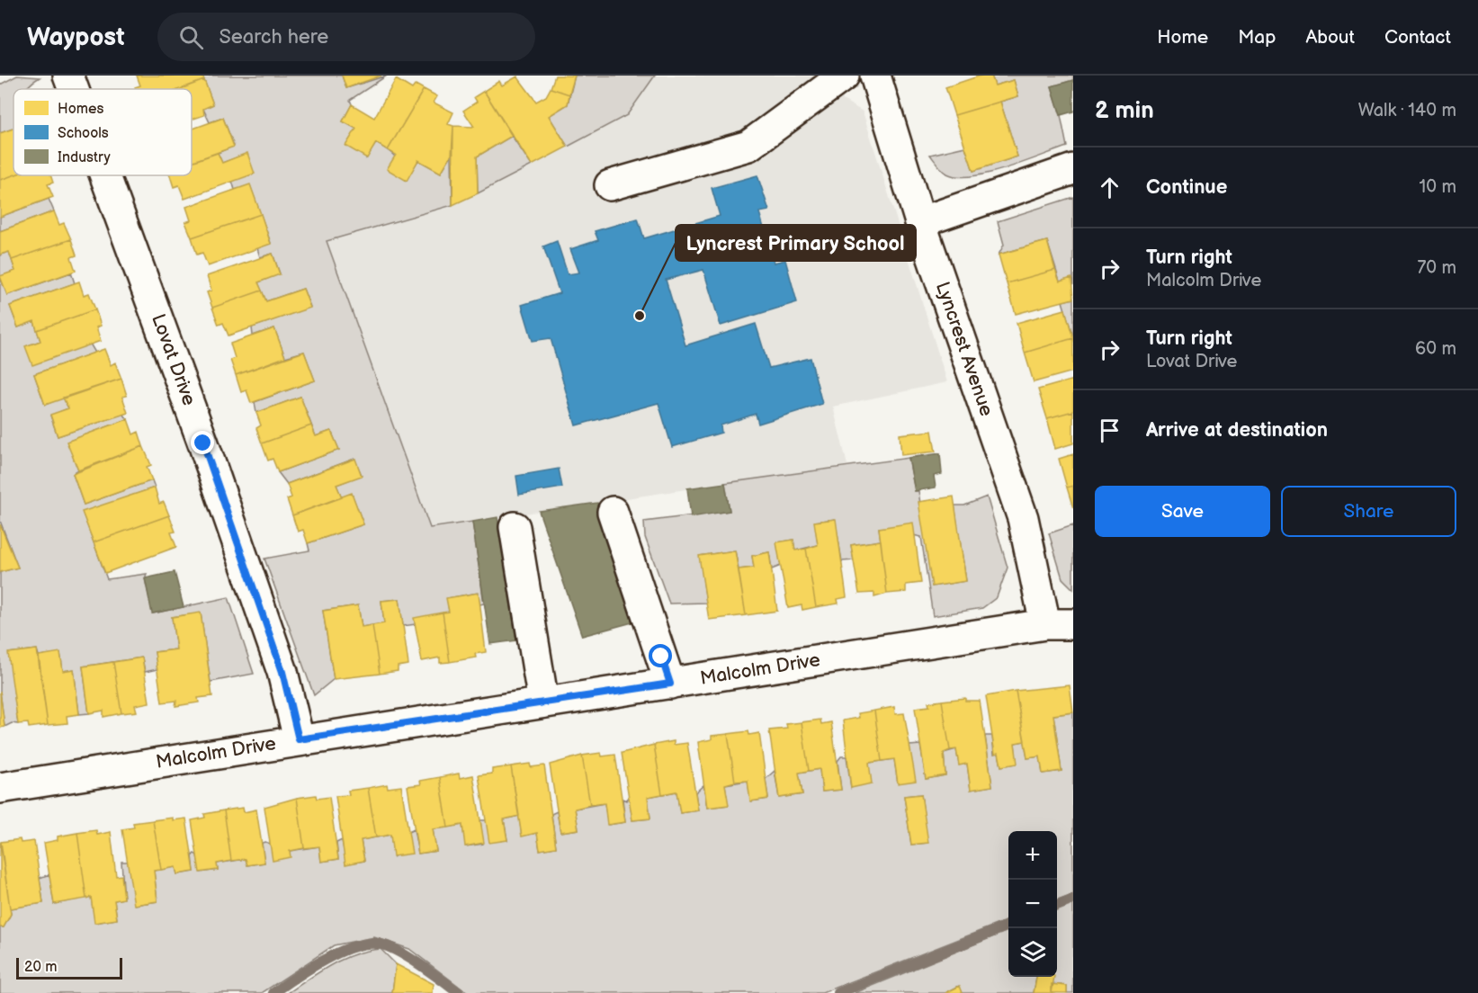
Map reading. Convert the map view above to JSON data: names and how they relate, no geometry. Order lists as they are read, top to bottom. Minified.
{"streets":{"street":["Lyncrest Avenue","Lovat Drive","Malcolm Drive"]},"crossings":[["Lyncrest Avenue","Malcolm Drive"],["Lovat Drive","Malcolm Drive"]],"places":["Lyncrest Primary School"],"legend":["Homes","Schools","Industry"],"scale_bar":"20 m","page":{"header":"Waypost","search":"Search here","nav":["Home","Map","About","Contact"],"heading":["2 min","Walk · 140 m"],"list":[["Continue","10 m"],["Turn right","Malcolm Drive","70 m"],["Turn right","Lovat Drive","60 m"],"Arrive at destination"],"buttons":["Save","Share"],"map_buttons":["+","−"],"scale":"20 m"}}
